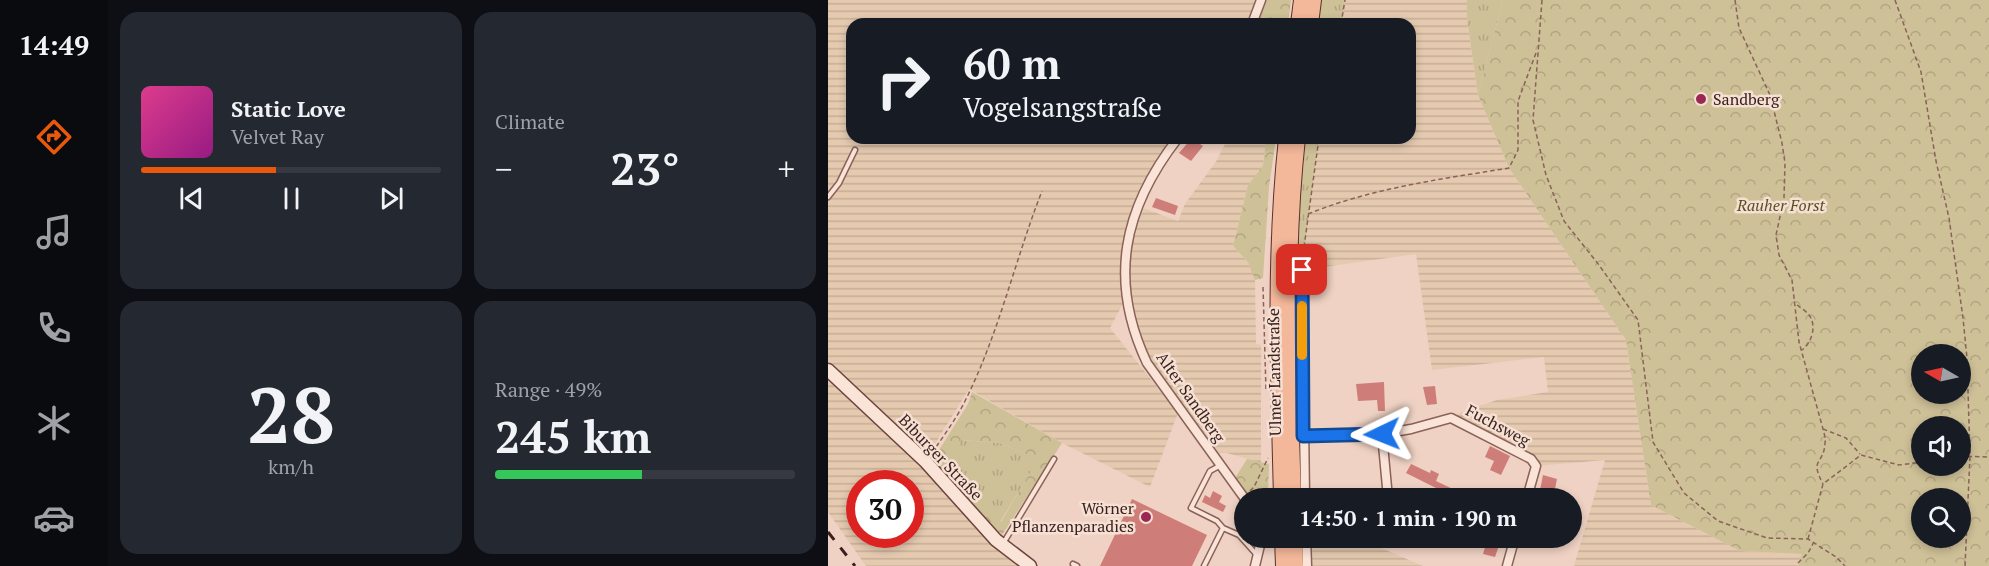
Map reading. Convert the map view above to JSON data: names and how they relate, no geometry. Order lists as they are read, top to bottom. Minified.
{"streets":{"main road":["Ulmer Landstraße"],"street":["Alter Sandberg","Fuchsweg","Biburger Straße"]},"parks":["Rauher Forst"],"places":["Sandberg","Wörner Pflanzenparadies"],"north":"left","page":{"tabs":"14:49","tile":["Climate",["28","km/h"],["Range · 49%","245 km"]],"turn":["60 m","Vogelsangstraße"],"song":["Static Love","Velvet Ray"],"heat":["−","23°","+"],"limit":"30","trip":"14:50 · 1 min · 190 m"}}
